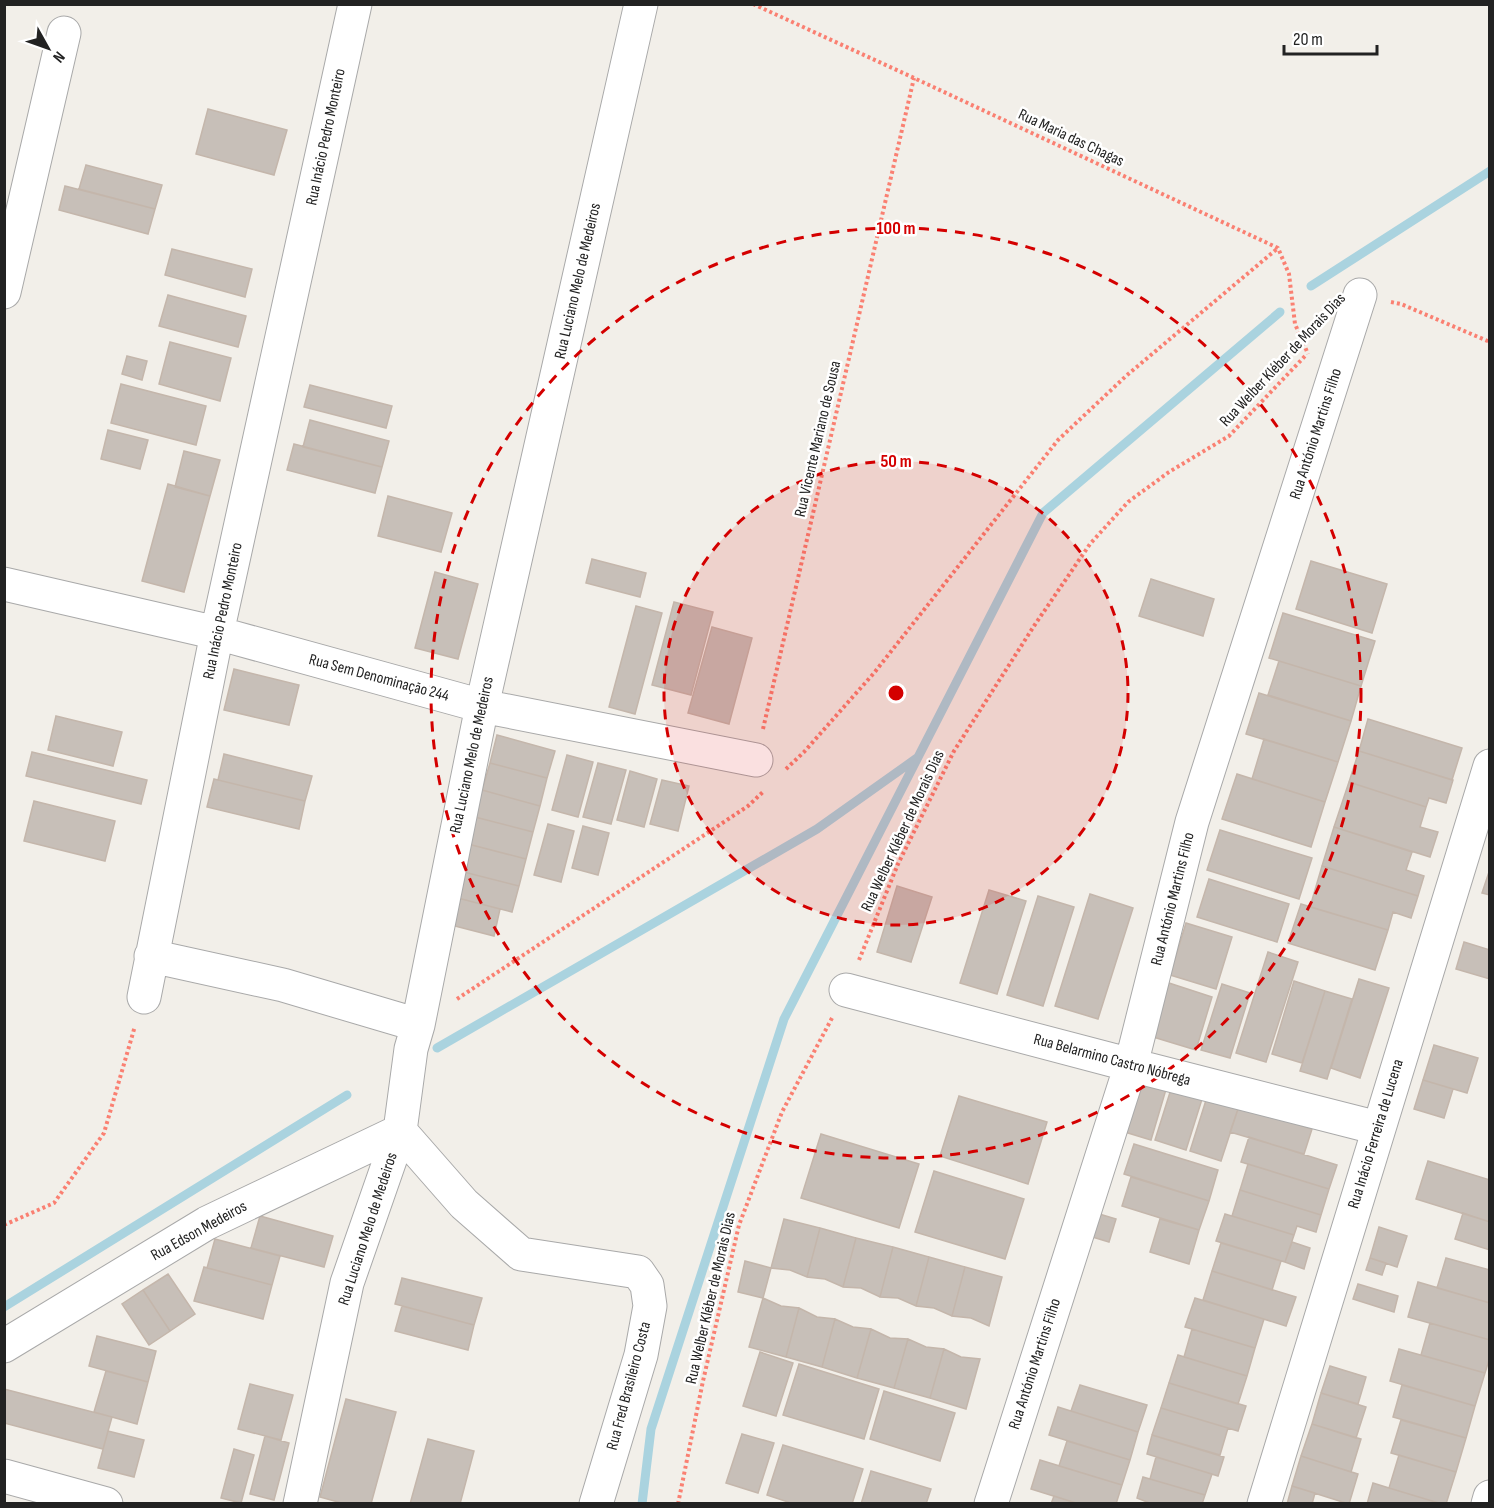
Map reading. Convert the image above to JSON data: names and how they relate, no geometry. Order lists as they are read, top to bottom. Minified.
{"streets":{"street":["Rua Inácio Pedro Monteiro","Rua Luciano Melo de Medeiros","Rua António Martins Filho","Rua Sem Denominação 244","Rua Belarmino Castro Nóbrega","Rua Inácio Ferreira de Lucena","Rua Edson Medeiros","Rua Fred Brasileiro Costa"],"path":["Rua Maria das Chagas","Rua Welber Kléber de Morais Dias","Rua Vicente Mariano de Sousa"]},"crossings":[["Rua Inácio Pedro Monteiro","Rua Sem Denominação 244"],["Rua Maria das Chagas","Rua Vicente Mariano de Sousa"],["Rua Luciano Melo de Medeiros","Rua Sem Denominação 244"],["Rua Luciano Melo de Medeiros","Rua Edson Medeiros"],["Rua Luciano Melo de Medeiros","Rua Fred Brasileiro Costa"],["Rua Welber Kléber de Morais Dias","Rua Belarmino Castro Nóbrega"],["Rua António Martins Filho","Rua Belarmino Castro Nóbrega"],["Rua Vicente Mariano de Sousa","Rua Sem Denominação 244"],["Rua Belarmino Castro Nóbrega","Rua Inácio Ferreira de Lucena"],["Rua Edson Medeiros","Rua Fred Brasileiro Costa"]],"scale_bar":"20 m","north":"bottom right","rings":["100 m","50 m"]}
